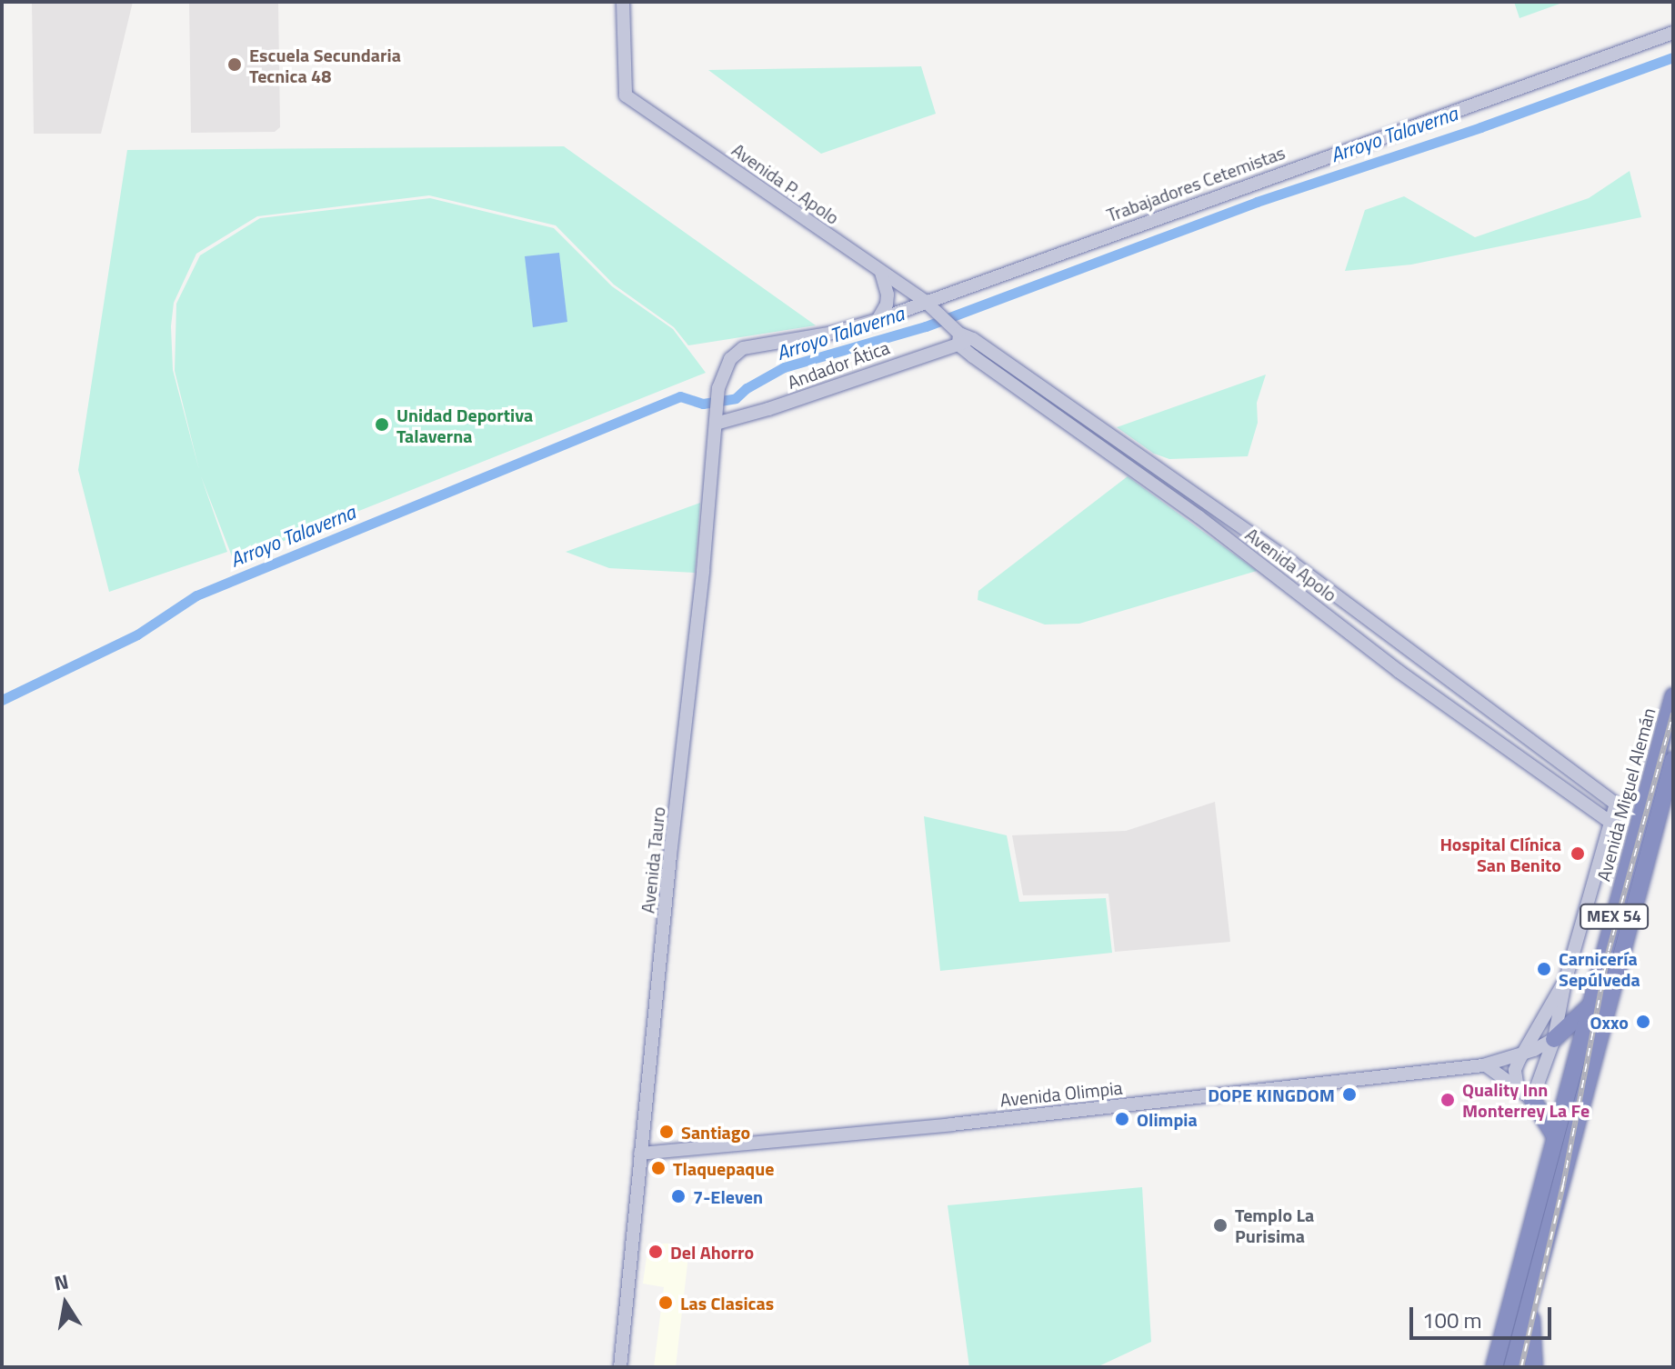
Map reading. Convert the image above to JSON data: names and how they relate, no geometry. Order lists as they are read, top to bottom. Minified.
{"streets":{"highway":["Avenida Miguel Alemán","MEX 54"],"street":["Avenida P. Apolo","Trabajadores Cetemistas","Andador Ática","Avenida Apolo","Avenida Tauro","Avenida Olimpia"]},"crossings":[["Avenida P. Apolo","Trabajadores Cetemistas"],["Avenida P. Apolo","Avenida Apolo"],["Trabajadores Cetemistas","Avenida Apolo"],["Trabajadores Cetemistas","Avenida Tauro"],["Andador Ática","Avenida Apolo"],["Andador Ática","Avenida Tauro"],["Avenida Apolo","Avenida Miguel Alemán"],["Avenida Miguel Alemán","Avenida Olimpia"],["Avenida Tauro","Avenida Olimpia"]],"water":["Arroyo Talaverna"],"places":["Escuela Secundaria Tecnica 48","Unidad Deportiva Talaverna","Hospital Clínica San Benito","Carnicería Sepúlveda","Oxxo","DOPE KINGDOM","Quality Inn Monterrey La Fe","Olimpia","Santiago","Tlaquepaque","7-Eleven","Templo La Purisima","Del Ahorro","Las Clasicas"],"scale_bar":"100 m","north":"top"}
